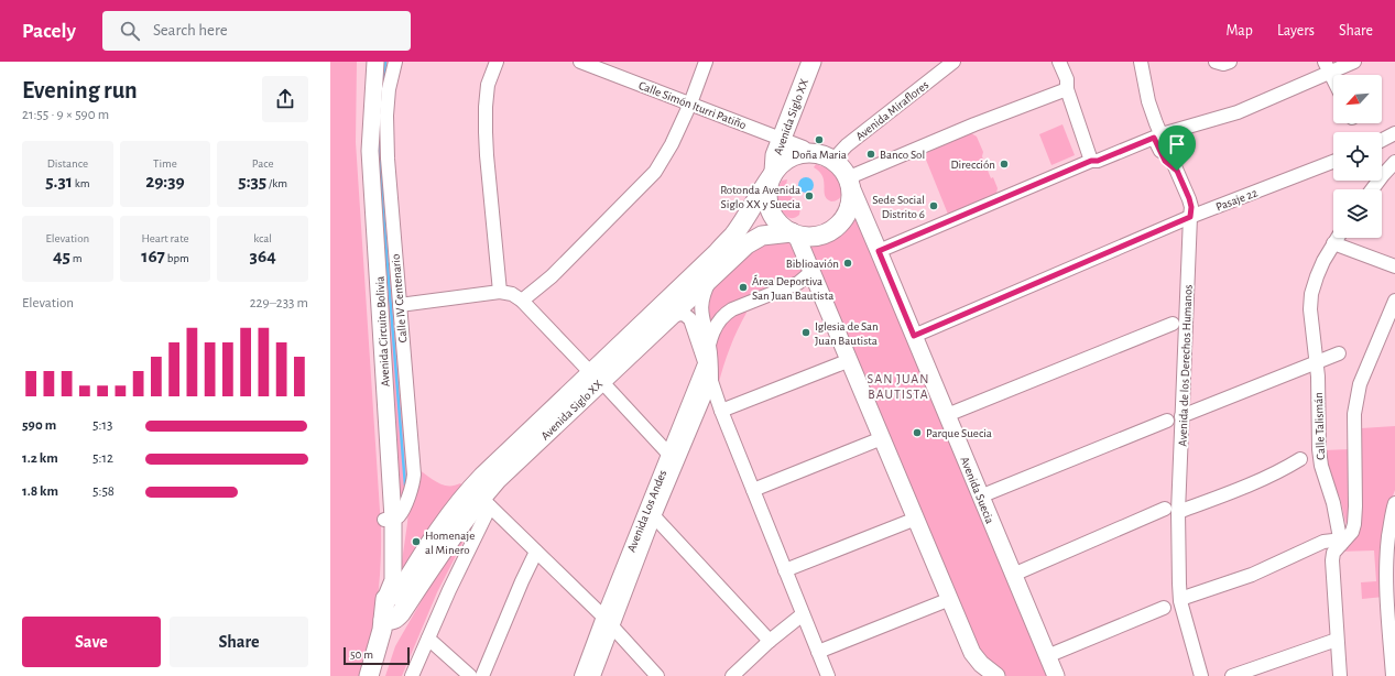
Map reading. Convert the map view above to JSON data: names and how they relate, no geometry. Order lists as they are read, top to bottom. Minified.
{"streets":{"highway":["Avenida Siglo XX","Avenida Circuito Bolivia"],"main road":["Avenida Suecia"],"street":["Calle Simón Iturri Patiño","Avenida Miraflores","Pasaje 22","Calle IV Centenario","Avenida de los Derechos Humanos","Calle Talismán","Avenida Los Andes"]},"crossings":[["Calle Simón Iturri Patiño","Avenida Miraflores"],["Calle Simón Iturri Patiño","Avenida Siglo XX"],["Calle Simón Iturri Patiño","Avenida Suecia"],["Avenida Miraflores","Avenida Siglo XX"],["Avenida Miraflores","Avenida Suecia"],["Avenida Siglo XX","Avenida Circuito Bolivia"],["Avenida Siglo XX","Avenida Suecia"],["Avenida Siglo XX","Avenida Los Andes"],["Pasaje 22","Avenida de los Derechos Humanos"],["Pasaje 22","Avenida Suecia"],["Calle IV Centenario","Avenida Circuito Bolivia"]],"districts":["SAN JUAN BAUTISTA"],"places":["Doña Maria","Banco Sol","Dirección","Rotonda Avenida Siglo XX y Suecia","Sede Social Distrito 6","Biblioavión","Área Deportiva San Juan Bautista","Iglesia de San Juan Bautista","Parque Suecia","Homenaje al Minero"],"scale_bar":"50 m","north":"bottom left","page":{"header":"Pacely","search":"Search here","nav":["Map","Layers","Share"],"heading":["Evening run","21:55 · 9 × 590 m"],"stats":[["Distance","5.31 km"],["Time","29:39"],["Pace","5:35 /km"],["Elevation","45 m"],["Heart rate","167 bpm"],["kcal","364"]],"chart":["Elevation","229–233 m"],"list":[{"name":"590 m","note":"5:13"},{"name":"1.2 km","note":"5:12"},{"name":"1.8 km","note":"5:58"}],"buttons":["Save","Share"],"scale":"50 m"}}
